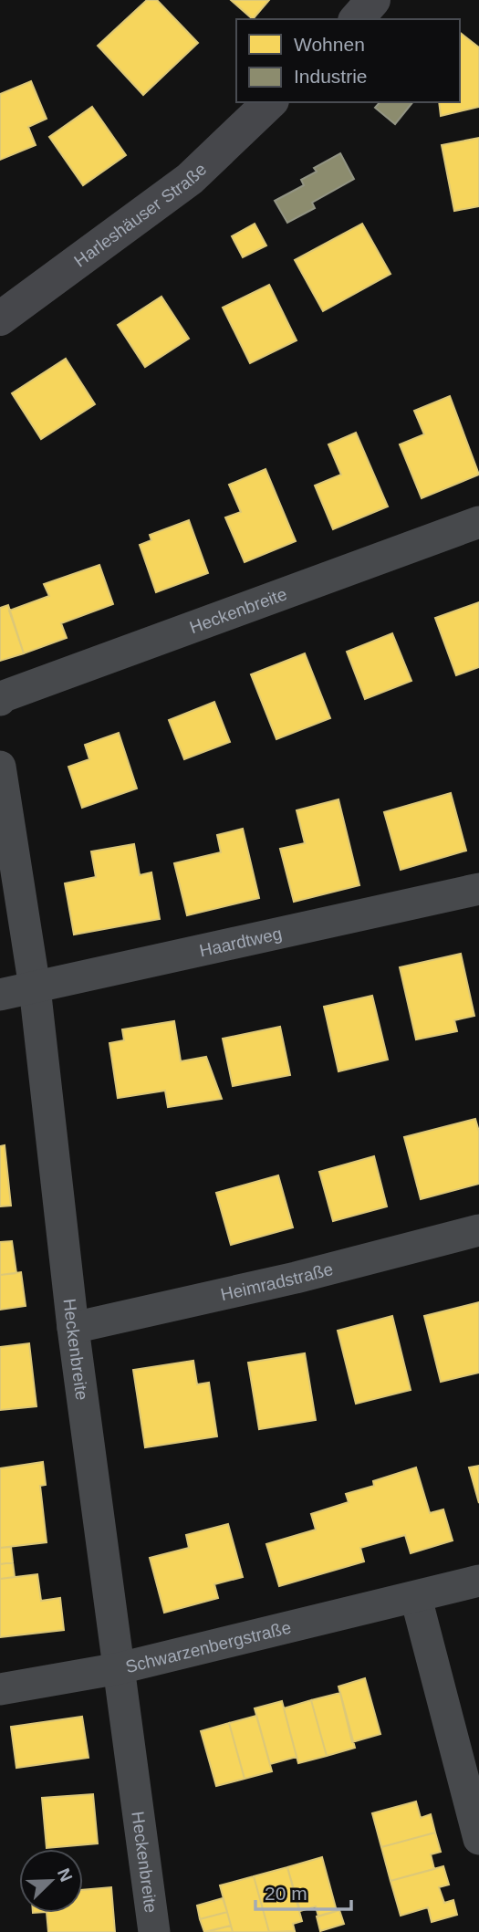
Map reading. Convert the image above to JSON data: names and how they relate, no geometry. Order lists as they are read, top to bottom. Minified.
{"streets":{"main road":["Harleshäuser Straße"],"street":["Heckenbreite","Haardtweg","Heimradstraße","Schwarzenbergstraße"]},"crossings":[["Heckenbreite","Haardtweg"],["Heckenbreite","Heimradstraße"],["Heckenbreite","Schwarzenbergstraße"]],"legend":["Wohnen","Industrie"],"scale_bar":"20 m","north":"top right"}
